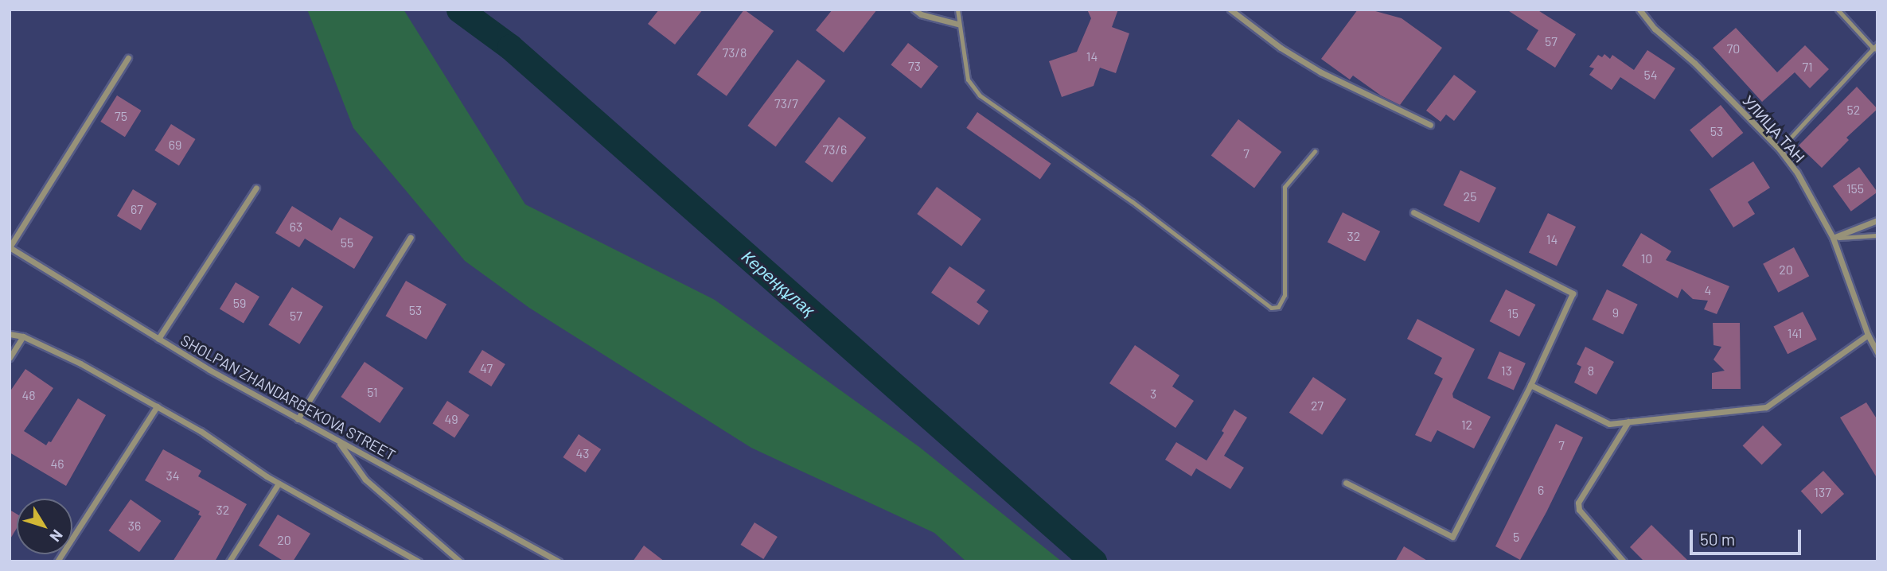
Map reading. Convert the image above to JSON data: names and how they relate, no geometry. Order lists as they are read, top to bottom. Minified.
{"streets":{"street":["УЛИЦА ТАН","SHOLPAN ZHANDARBEKOVA STREET"]},"water":["Кереңқұлақ"],"house_numbers":["57","70","73/8","14","73","71","54","73/7","52","75","53","69","73/6","7","155","25","67","63","32","14","55","10","20","4","59","53","9","15","57","141","47","13","8","51","3","48","27","49","12","7","43","46","34","6","137","32","36","5","20"],"scale_bar":"50 m","north":"bottom right"}
